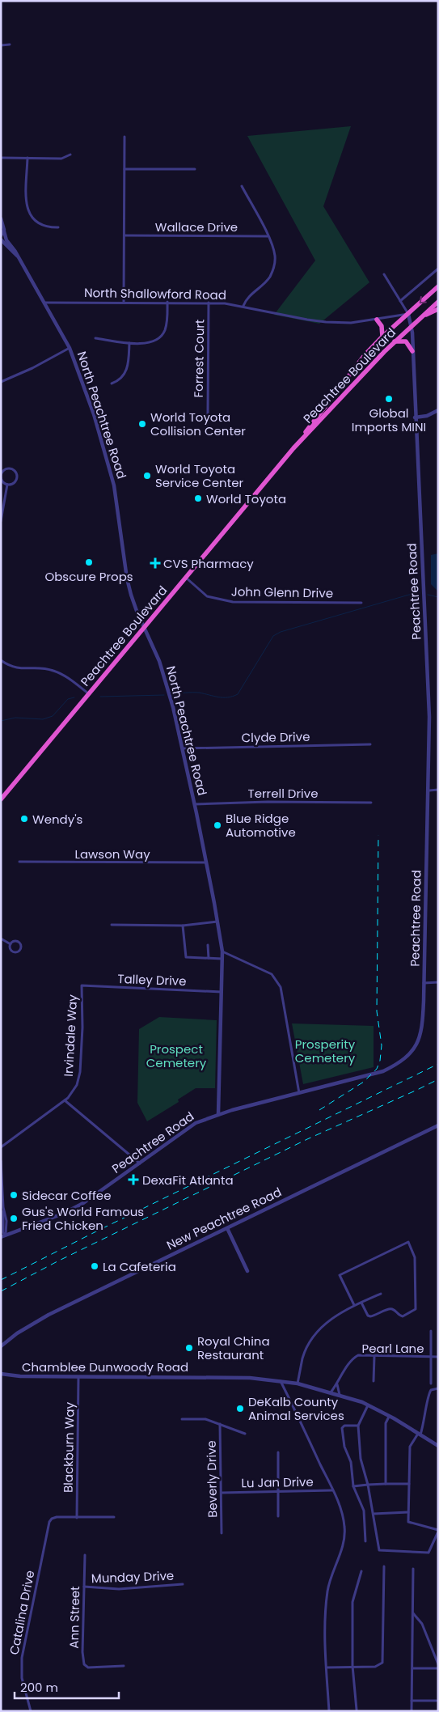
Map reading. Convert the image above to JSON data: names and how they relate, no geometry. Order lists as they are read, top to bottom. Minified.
{"streets":{"highway":["Peachtree Boulevard"],"street":["Wallace Drive","North Shallowford Road","Forrest Court","North Peachtree Road","Peachtree Road","John Glenn Drive","Clyde Drive","Terrell Drive","Lawson Way","Talley Drive","Irvindale Way","New Peachtree Road","Pearl Lane","Chamblee Dunwoody Road","Blackburn Way","Beverly Drive","Lu Jan Drive","Munday Drive","Catalina Drive","Ann Street"]},"crossings":[["North Shallowford Road","Forrest Court"],["North Shallowford Road","Peachtree Boulevard"],["North Shallowford Road","North Peachtree Road"],["North Shallowford Road","Peachtree Road"],["Peachtree Boulevard","North Peachtree Road"],["Peachtree Boulevard","Peachtree Road"],["Peachtree Boulevard","John Glenn Drive"],["North Peachtree Road","Peachtree Road"],["North Peachtree Road","Clyde Drive"],["North Peachtree Road","Terrell Drive"],["North Peachtree Road","Lawson Way"],["North Peachtree Road","Talley Drive"],["Talley Drive","Irvindale Way"],["Pearl Lane","Chamblee Dunwoody Road"],["Chamblee Dunwoody Road","Blackburn Way"],["Blackburn Way","Catalina Drive"],["Beverly Drive","Lu Jan Drive"],["Munday Drive","Ann Street"]],"parks":["Prosperity Cemetery","Prospect Cemetery"],"places":{"other":["Global Imports MINI","World Toyota Collision Center","World Toyota Service Center","World Toyota","Obscure Props","Wendy's","Blue Ridge Automotive","Sidecar Coffee","Gus's World Famous Fried Chicken","La Cafeteria","Royal China Restaurant","DeKalb County Animal Services"],"health":["CVS Pharmacy","DexaFit Atlanta"]},"scale_bar":"200 m"}
